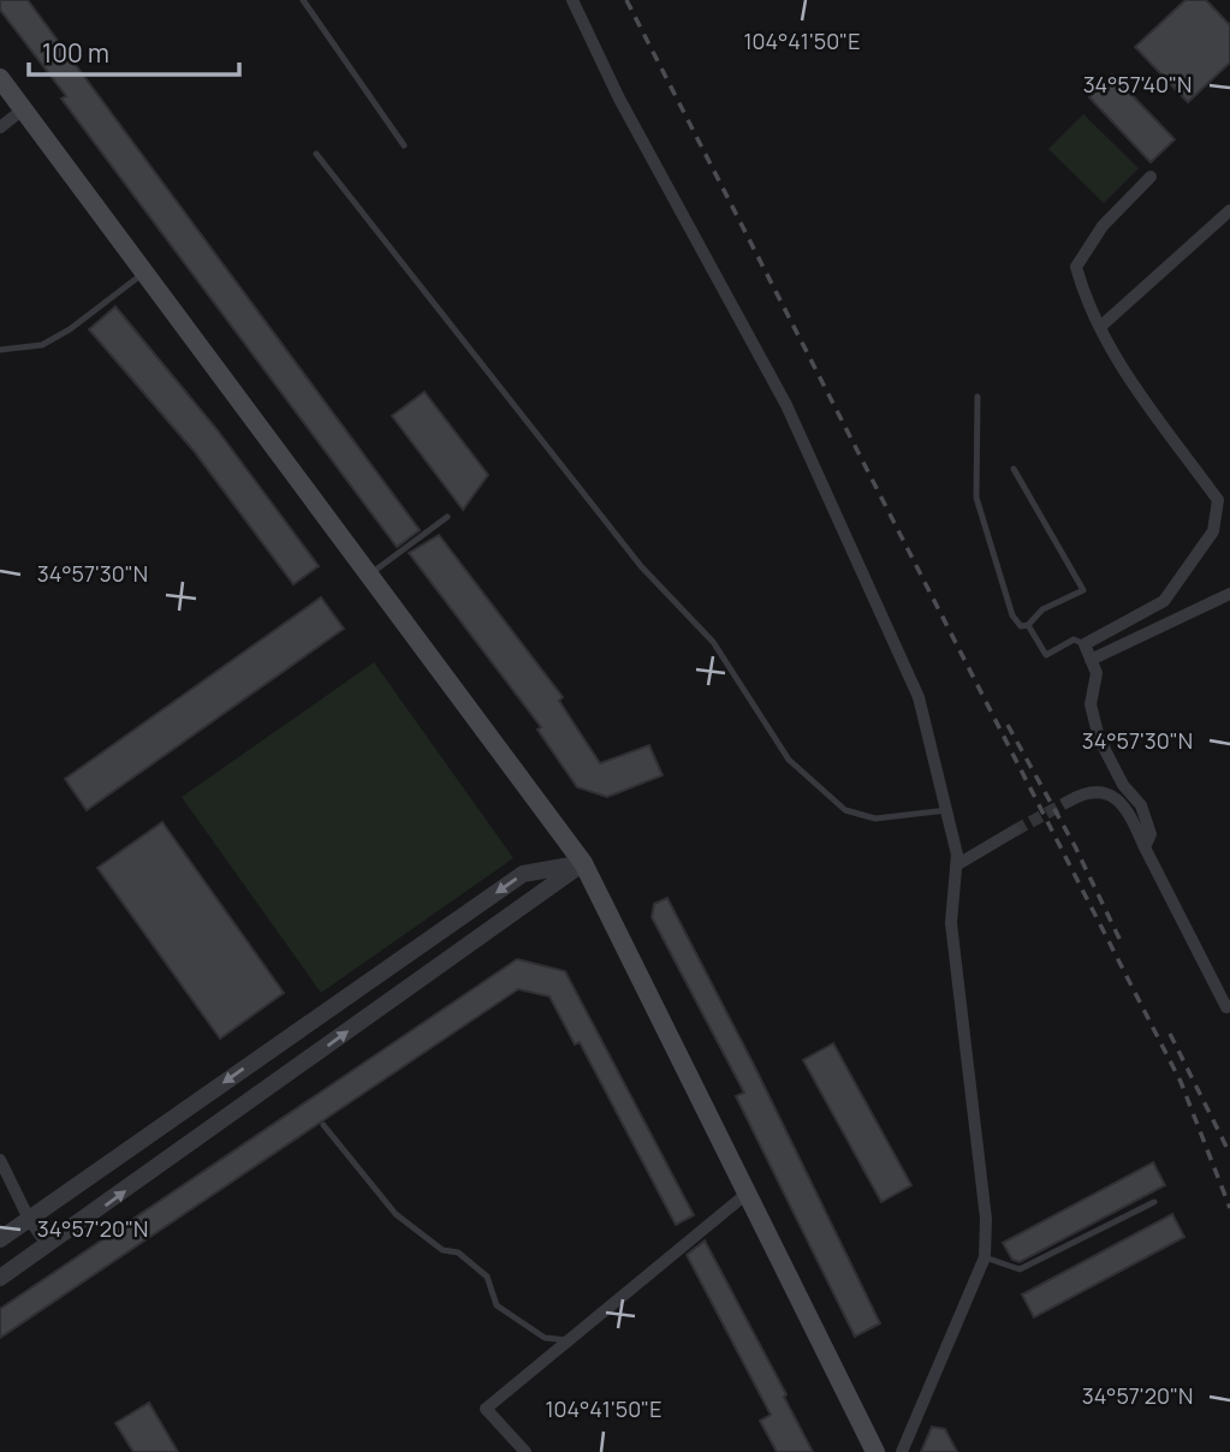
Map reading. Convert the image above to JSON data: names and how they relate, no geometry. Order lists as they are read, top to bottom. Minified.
{"scale_bar":"100 m","coordinates":["104°41'50\"E","34°57'40\"N","34°57'30\"N","34°57'20\"N"]}
